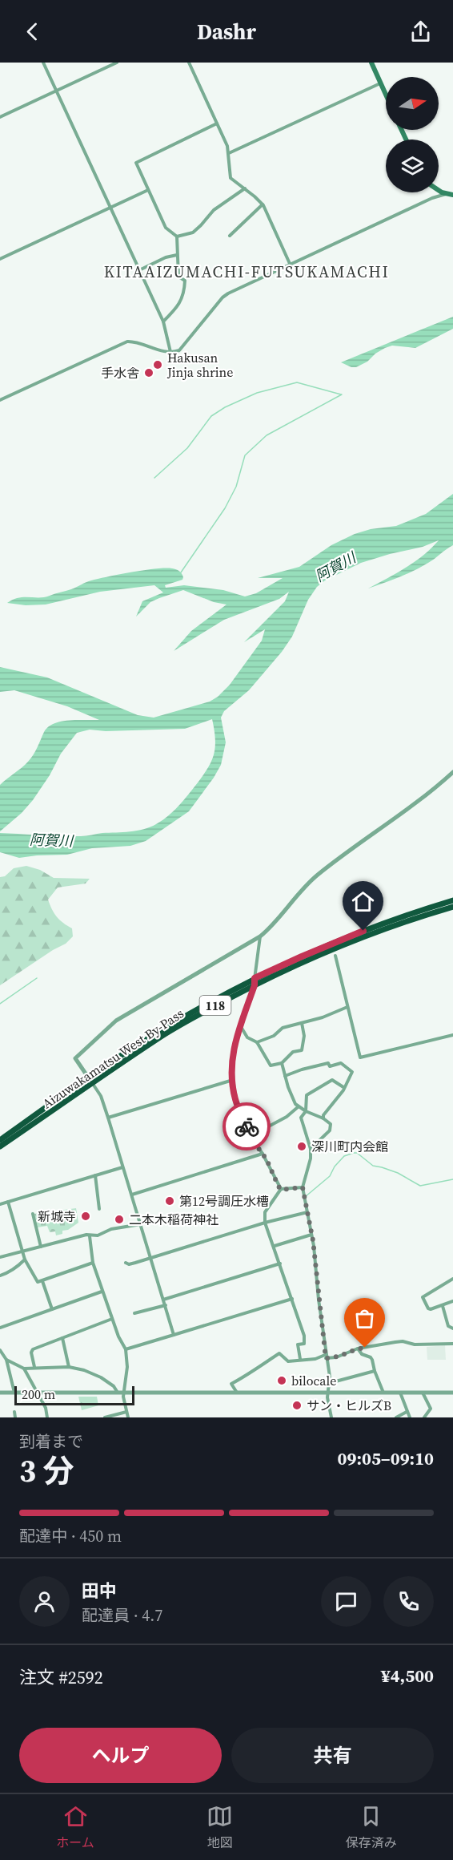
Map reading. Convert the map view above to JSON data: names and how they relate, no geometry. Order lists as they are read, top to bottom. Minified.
{"streets":{"highway":["118","Aizuwakamatsu West By-Pass"]},"districts":["KITAAIZUMACHI-FUTSUKAMACHI"],"water":["阿賀川"],"places":["Hakusan Jinja shrine","手水舎","深川町内会館","第12号調圧水槽","新城寺","二本木稲荷神社","bilocale","サン・ヒルズB"],"scale_bar":"200 m","north":"right","page":{"header":"Dashr","scale":"200 m","heading":["3 分","到着まで","09:05–09:10"],"panel":["田中","配達員 · 4.7","注文 #2592","¥4,500"],"bar":"配達中 · 450 m","buttons":["ヘルプ","共有"],"tabs":["ホーム","地図","保存済み"]}}
